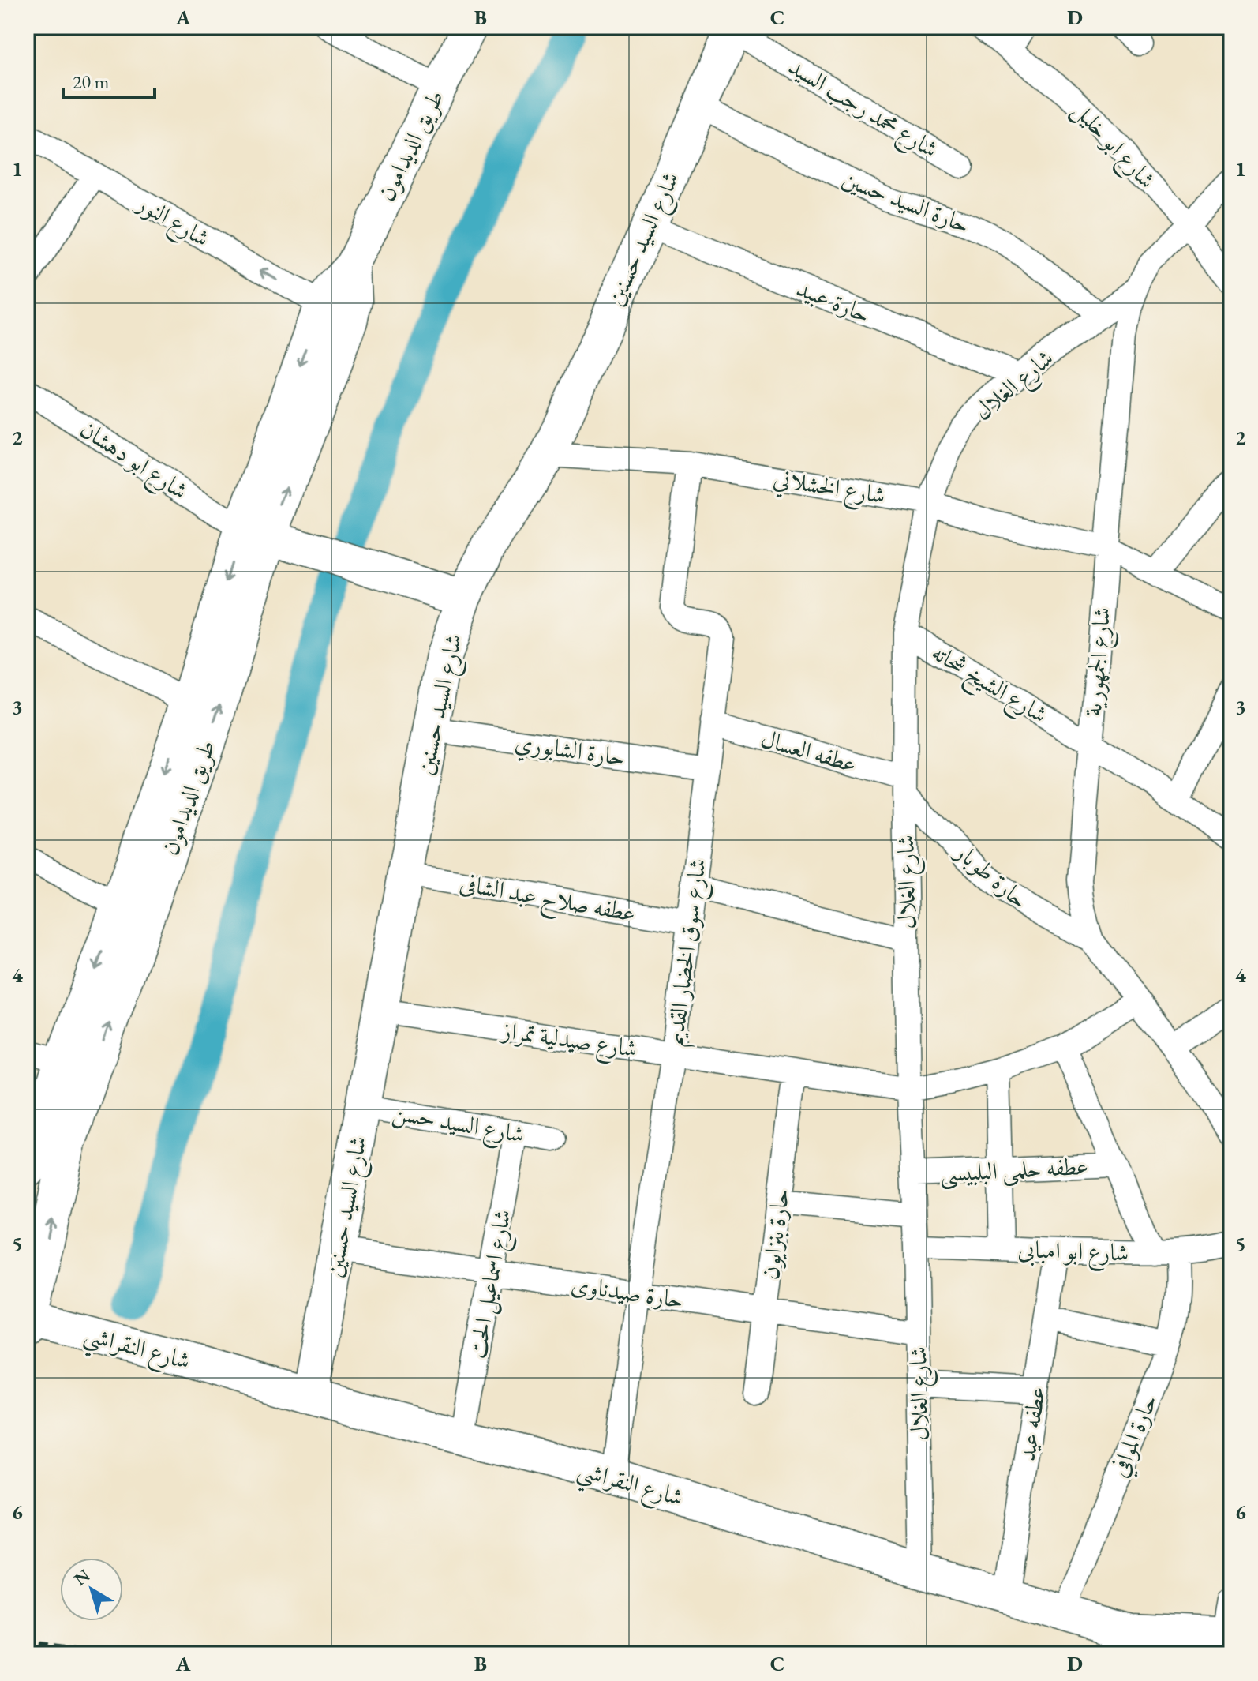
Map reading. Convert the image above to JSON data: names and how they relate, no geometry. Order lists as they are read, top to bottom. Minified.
{"streets":{"street":["شارع محمد رجب السيد","شارع ابو خليل","طريق الديدامون","حارة السيد حسين","شارع النور","شارع السيد حسنين","حارة عبيد","شارع الغلال","شارع ابو دهشان","شارع الخشلاني","شارع الجمهورية","شارع الشيخ شحاته","حارة الشابوري","عطفه العسال","حارة طوبار","عطفه صلاح عبد الشافى","شارع سوق الخضار القديم","شارع صيدلية تمراز","شارع السيد حسن","عطفه حلمى البلبيسى","حارة بنزايون","شارع ابو امبابى","شارع اسماعيل الحت","حارة صيدناوى","شارع النقراشي","عطفه عيد","حارة الموافي"]},"crossings":[["شارع محمد رجب السيد","شارع السيد حسنين"],["شارع ابو خليل","شارع الجمهورية"],["طريق الديدامون","شارع النور"],["طريق الديدامون","شارع ابو دهشان"],["طريق الديدامون","شارع النقراشي"],["حارة السيد حسين","شارع السيد حسنين"],["حارة السيد حسين","شارع الغلال"],["شارع السيد حسنين","حارة عبيد"],["شارع السيد حسنين","شارع الخشلاني"],["شارع السيد حسنين","حارة الشابوري"],["شارع السيد حسنين","عطفه صلاح عبد الشافى"],["شارع السيد حسنين","شارع صيدلية تمراز"],["شارع السيد حسنين","شارع السيد حسن"],["شارع السيد حسنين","حارة صيدناوى"],["شارع السيد حسنين","شارع النقراشي"],["حارة عبيد","شارع الغلال"],["شارع الغلال","شارع الخشلاني"],["شارع الغلال","شارع الجمهورية"],["شارع الغلال","شارع الشيخ شحاته"],["شارع الغلال","عطفه العسال"],["شارع الغلال","حارة طوبار"],["شارع الغلال","شارع صيدلية تمراز"],["شارع الغلال","عطفه حلمى البلبيسى"],["شارع الغلال","شارع ابو امبابى"],["شارع الغلال","حارة صيدناوى"],["شارع الغلال","شارع النقراشي"],["شارع الخشلاني","شارع الجمهورية"],["شارع الخشلاني","شارع سوق الخضار القديم"],["شارع الجمهورية","شارع الشيخ شحاته"],["شارع الجمهورية","حارة طوبار"],["شارع الجمهورية","شارع صيدلية تمراز"],["حارة الشابوري","شارع سوق الخضار القديم"],["عطفه العسال","حارة طوبار"],["عطفه العسال","شارع سوق الخضار القديم"],["عطفه صلاح عبد الشافى","شارع سوق الخضار القديم"],["شارع سوق الخضار القديم","شارع صيدلية تمراز"],["شارع سوق الخضار القديم","حارة صيدناوى"],["شارع سوق الخضار القديم","شارع النقراشي"],["شارع صيدلية تمراز","حارة بنزايون"],["شارع السيد حسن","شارع اسماعيل الحت"],["حارة بنزايون","حارة صيدناوى"],["شارع ابو امبابى","عطفه عيد"],["شارع ابو امبابى","حارة الموافي"],["شارع اسماعيل الحت","حارة صيدناوى"],["شارع اسماعيل الحت","شارع النقراشي"],["شارع النقراشي","عطفه عيد"],["شارع النقراشي","حارة الموافي"]],"one_way":["شارع النور"],"scale_bar":"20 m","north":"top left","grid":{"columns":["A","B","C","D"],"rows":["1","2","3","4","5","6"]}}
